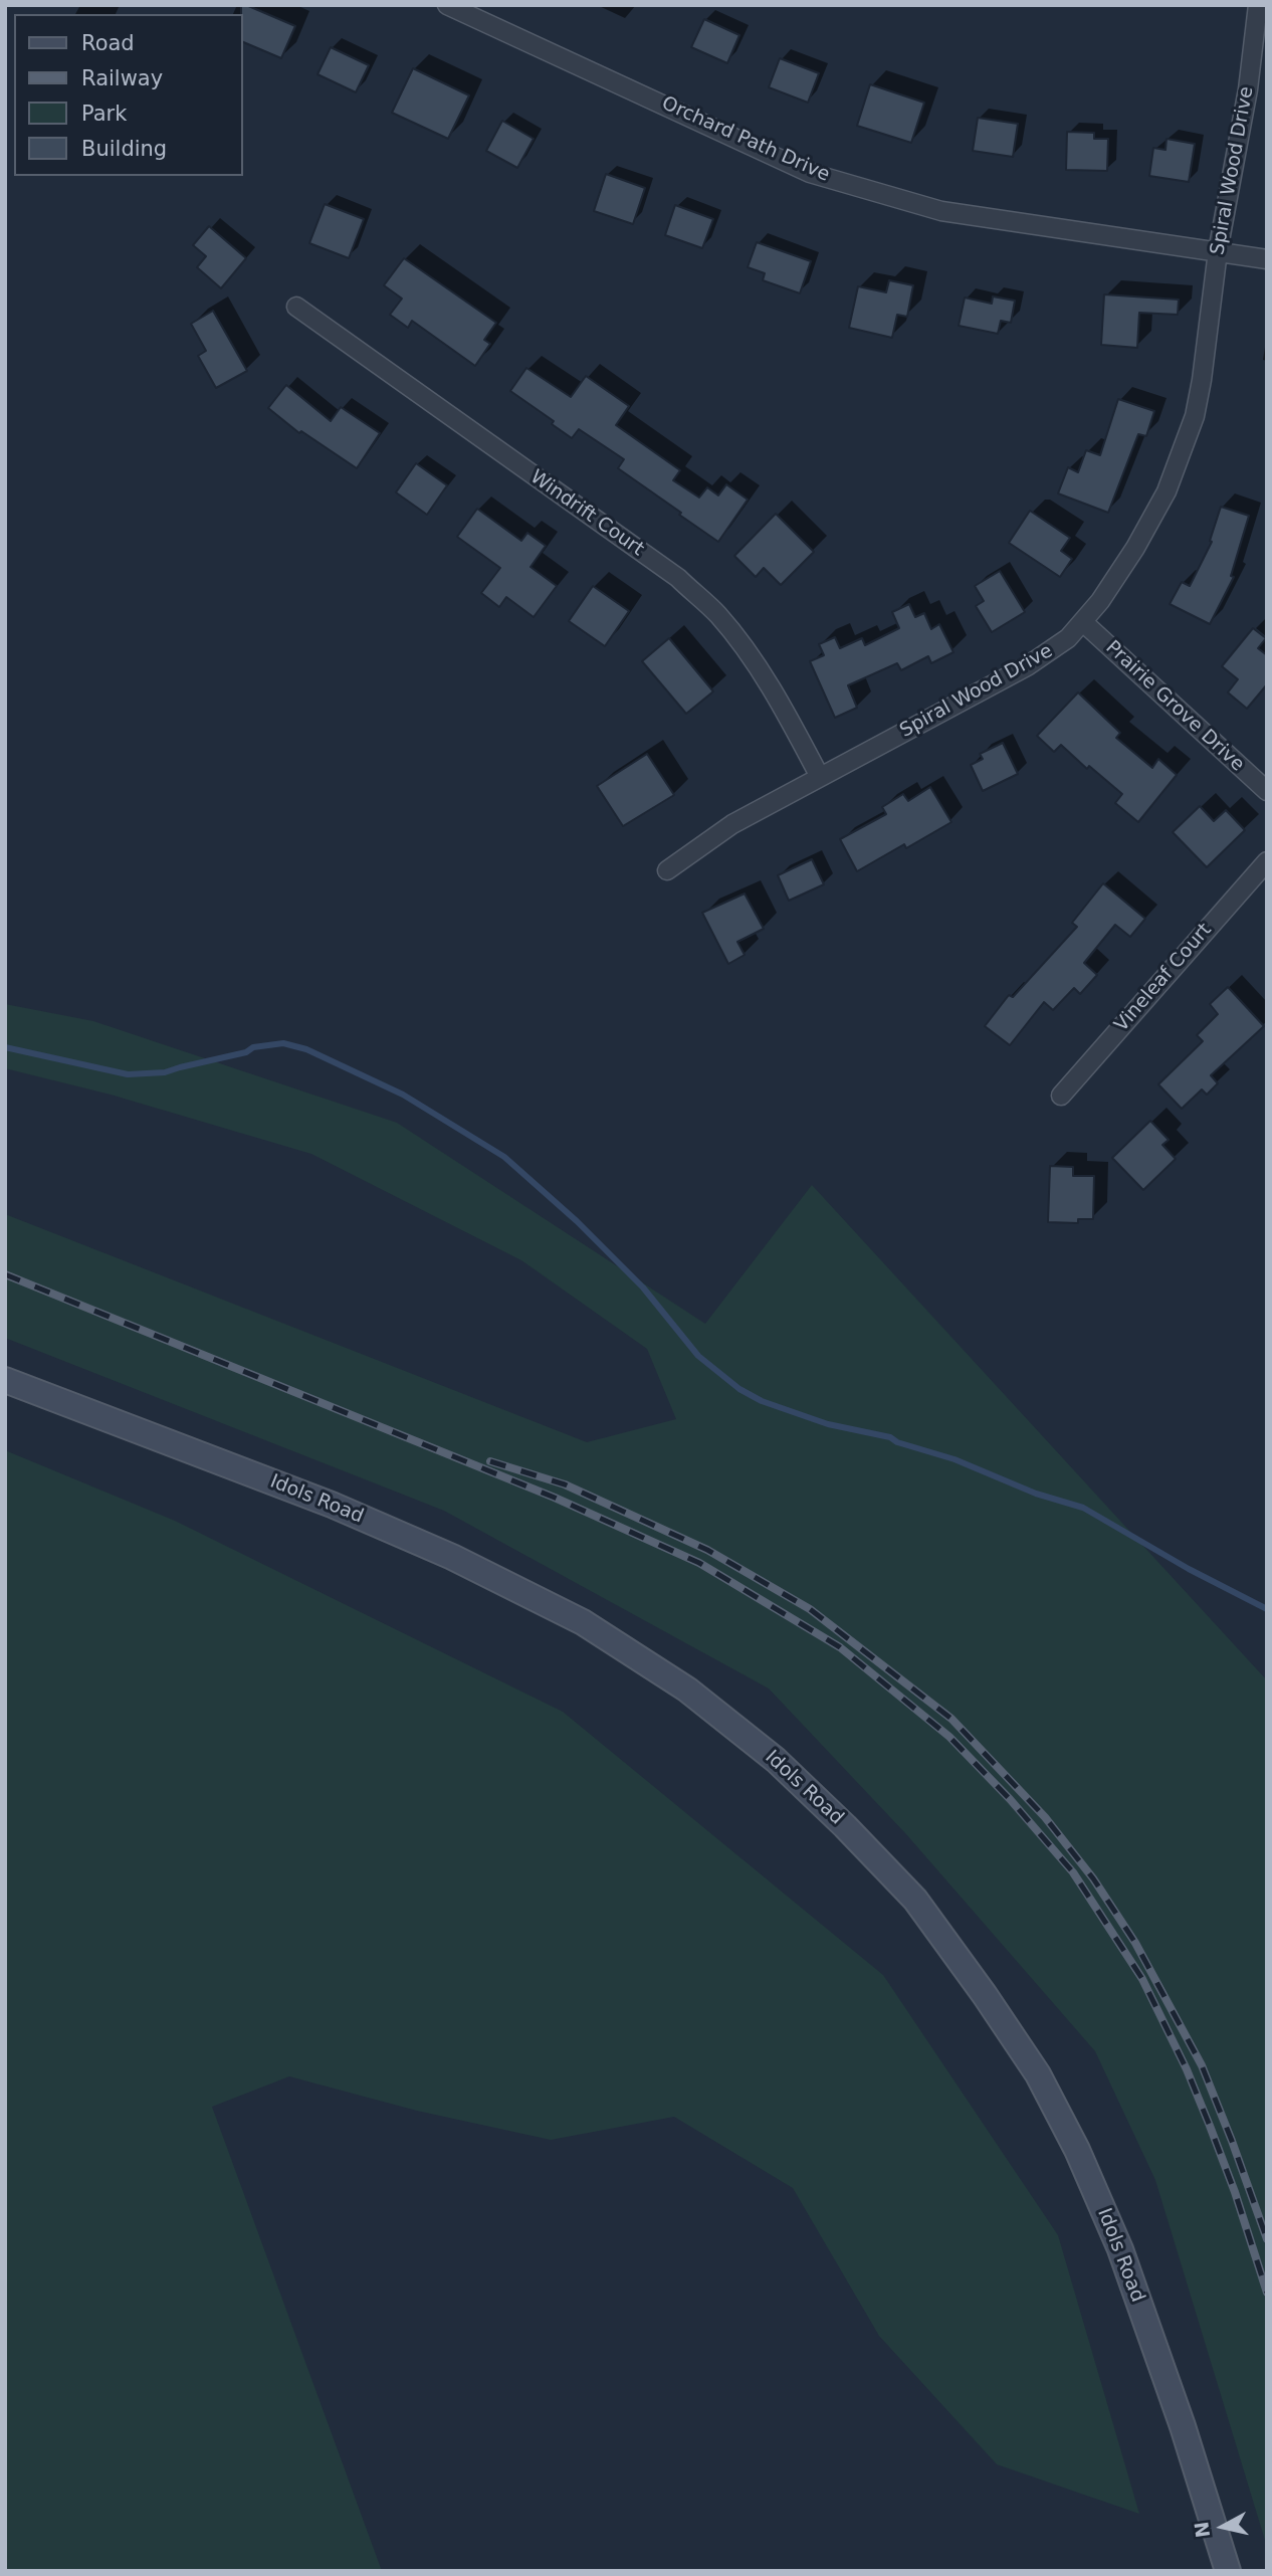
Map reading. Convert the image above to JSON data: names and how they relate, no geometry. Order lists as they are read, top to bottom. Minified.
{"streets":{"main road":["Idols Road"],"street":["Orchard Path Drive","Spiral Wood Drive","Windrift Court","Prairie Grove Drive","Vineleaf Court"]},"crossings":[["Orchard Path Drive","Spiral Wood Drive"],["Spiral Wood Drive","Windrift Court"],["Spiral Wood Drive","Prairie Grove Drive"]],"legend":["Road","Railway","Park","Building"],"north":"left"}
